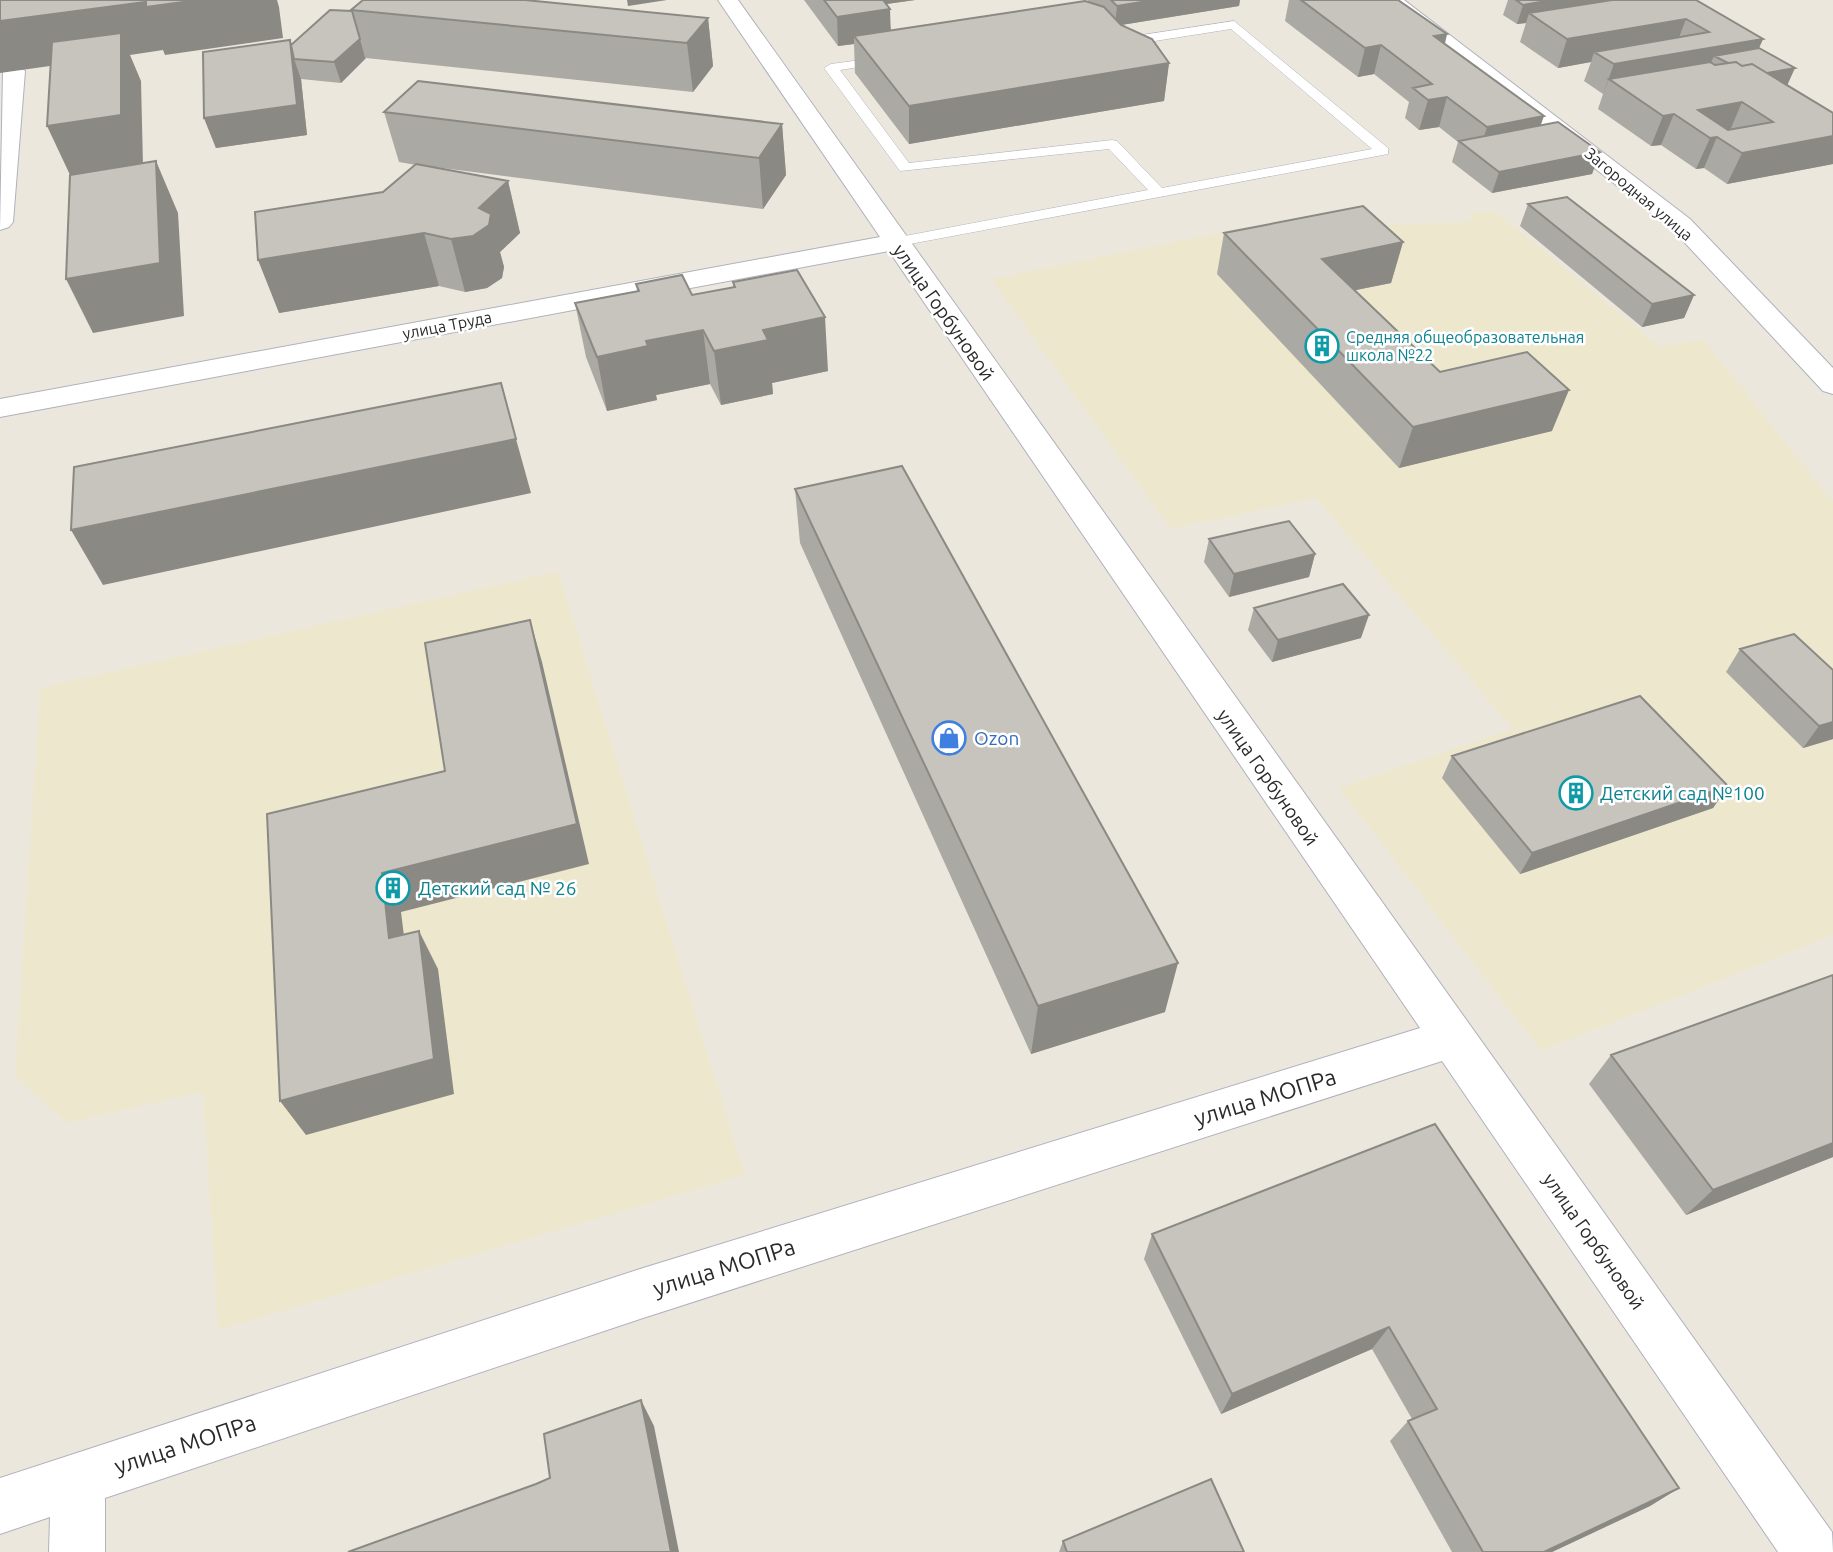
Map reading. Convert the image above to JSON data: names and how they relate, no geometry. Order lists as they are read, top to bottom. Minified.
{"streets":{"street":["Загородная улица","улица Горбуновой","улица Труда","улица МОПРа"]},"crossings":[["улица Горбуновой","улица Труда"],["улица Горбуновой","улица МОПРа"]],"places":{"building":["Средняя общеобразовательная школа №22","Детский сад №100","Детский сад № 26"],"shop":["Ozon"]}}
